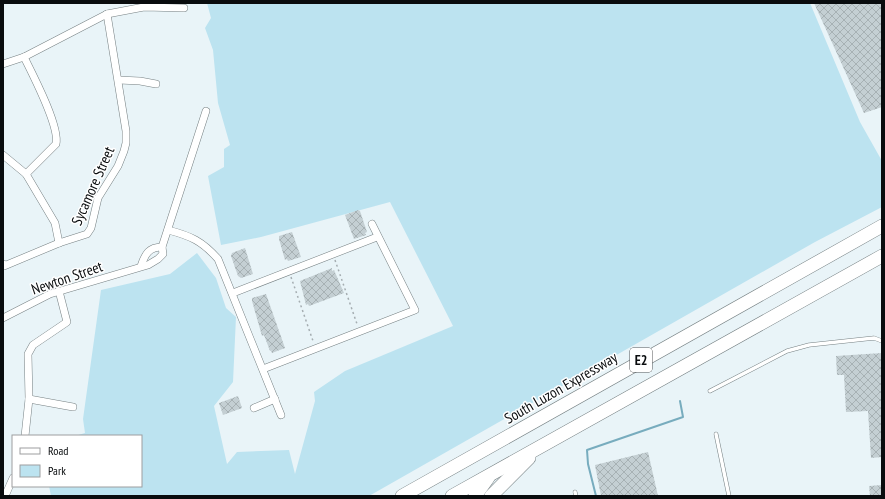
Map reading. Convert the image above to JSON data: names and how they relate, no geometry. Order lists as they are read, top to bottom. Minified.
{"streets":{"highway":["E2","South Luzon Expressway"],"street":["Sycamore Street","Newton Street"]},"legend":["Road","Park"]}
